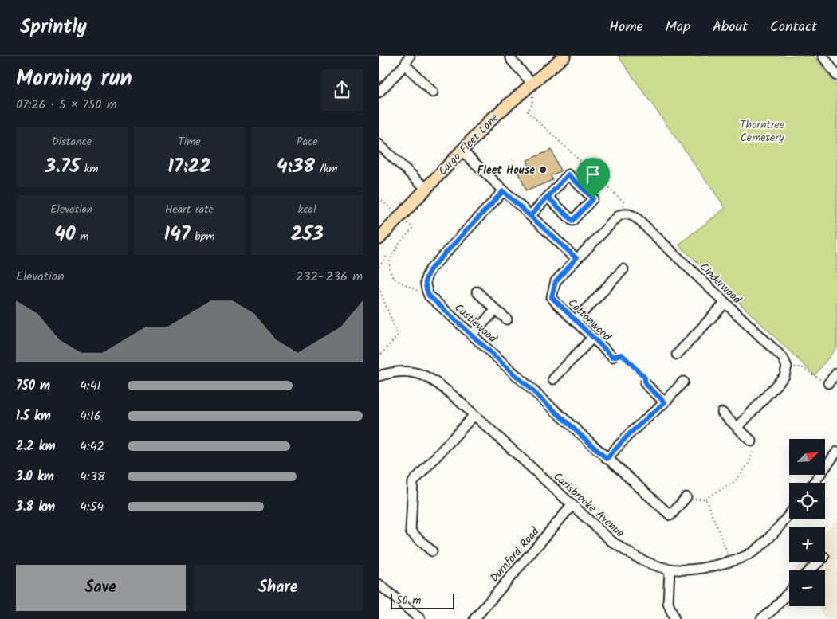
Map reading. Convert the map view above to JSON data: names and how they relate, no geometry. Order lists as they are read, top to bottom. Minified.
{"streets":{"main road":["Cargo Fleet Lane"],"street":["Cinderwood","Cottonwood","Castlewood","Carisbrooke Avenue","Durnford Road"]},"crossings":[["Carisbrooke Avenue","Durnford Road"]],"parks":["Thorntree Cemetery"],"places":["Fleet House"],"scale_bar":"50 m","north":"top right","page":{"header":"Sprintly","nav":["Home","Map","About","Contact"],"heading":["Morning run","07:26 · 5 × 750 m"],"stats":[["Distance","3.75 km"],["Time","17:22"],["Pace","4:38 /km"],["Elevation","40 m"],["Heart rate","147 bpm"],["kcal","253"]],"chart":["Elevation","232–236 m"],"list":[{"name":"750 m","note":"4:41"},{"name":"1.5 km","note":"4:16"},{"name":"2.2 km","note":"4:42"},{"name":"3.0 km","note":"4:38"},{"name":"3.8 km","note":"4:54"}],"map_buttons":["+","−"],"buttons":["Save","Share"],"scale":"50 m"}}
